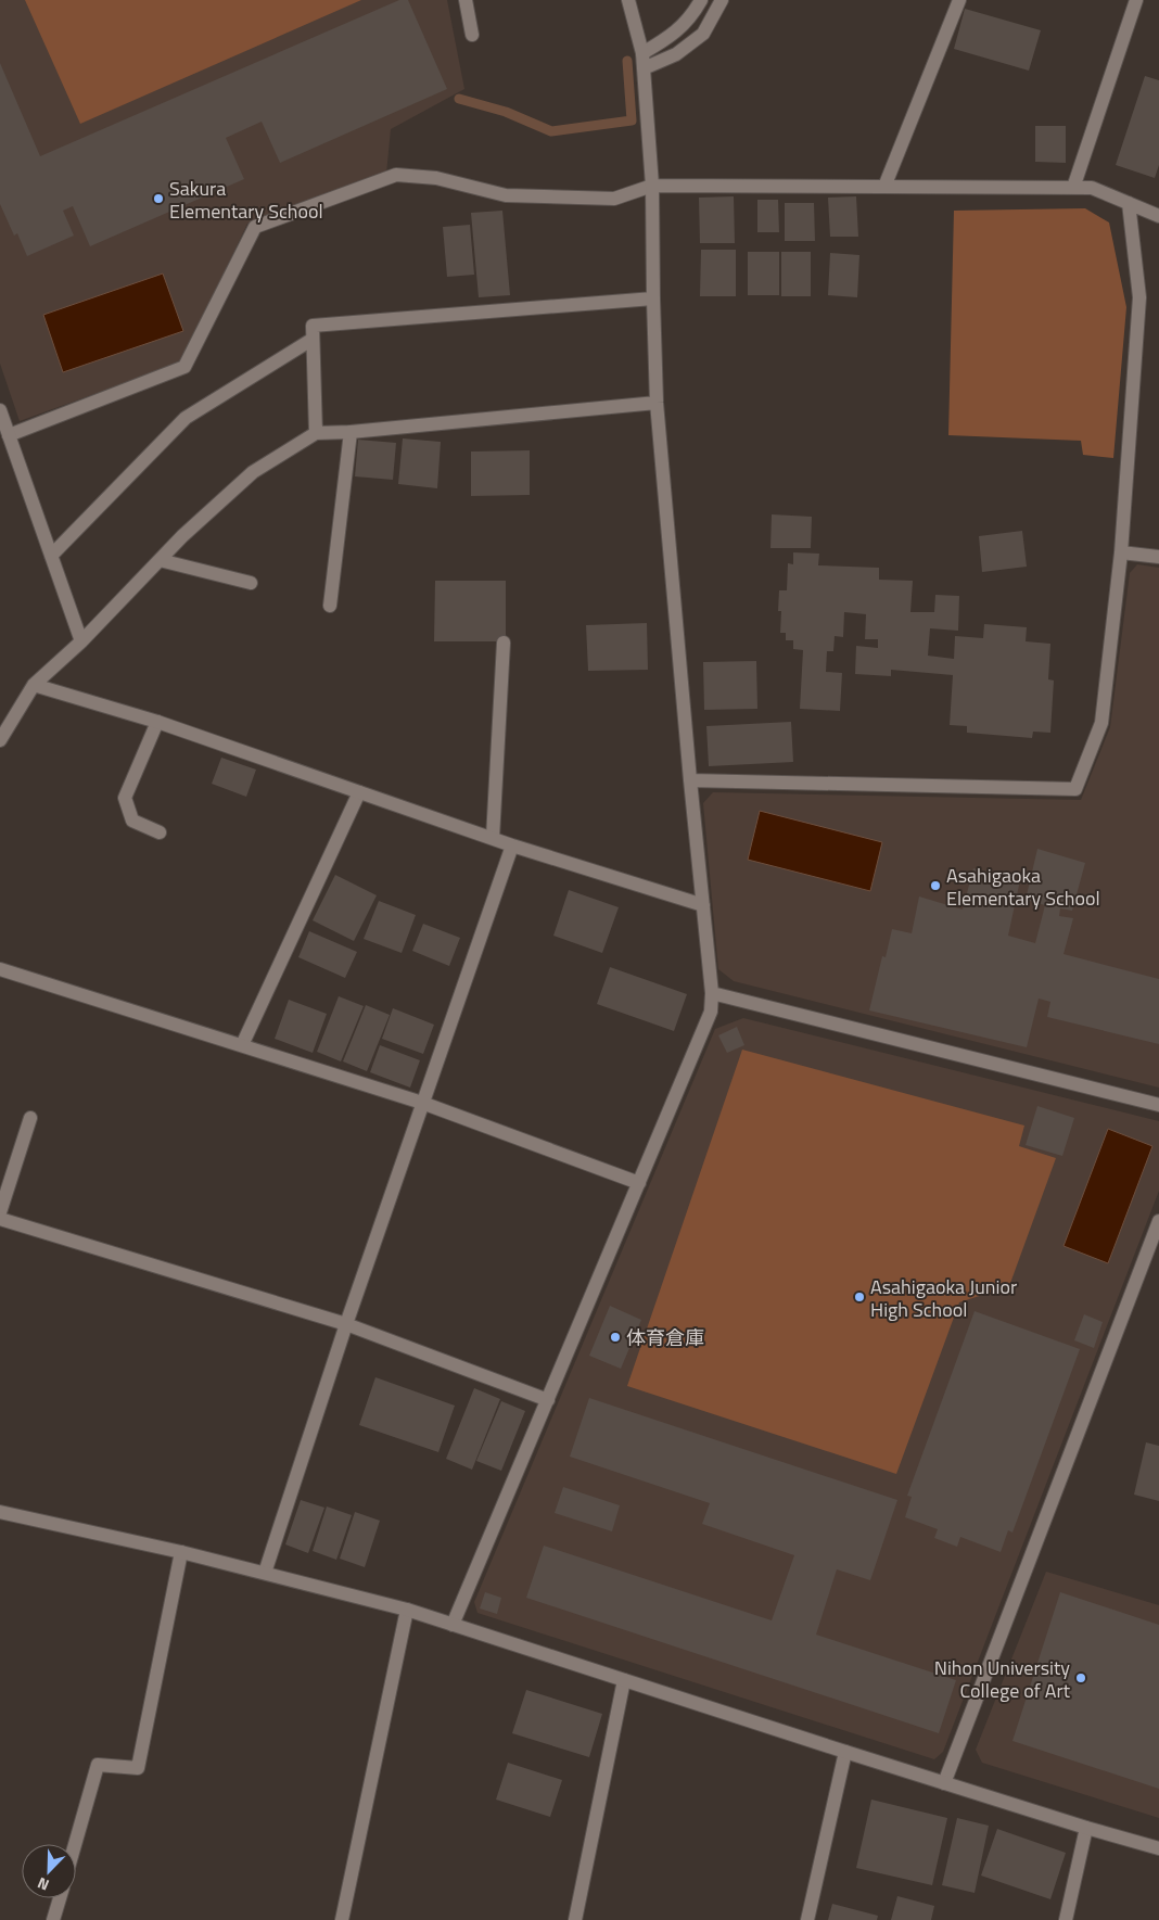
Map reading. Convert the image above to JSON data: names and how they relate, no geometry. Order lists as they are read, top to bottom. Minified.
{"places":["Sakura Elementary School","Asahigaoka Elementary School","Asahigaoka Junior High School","体育倉庫","Nihon University College of Art"],"north":"bottom left"}
